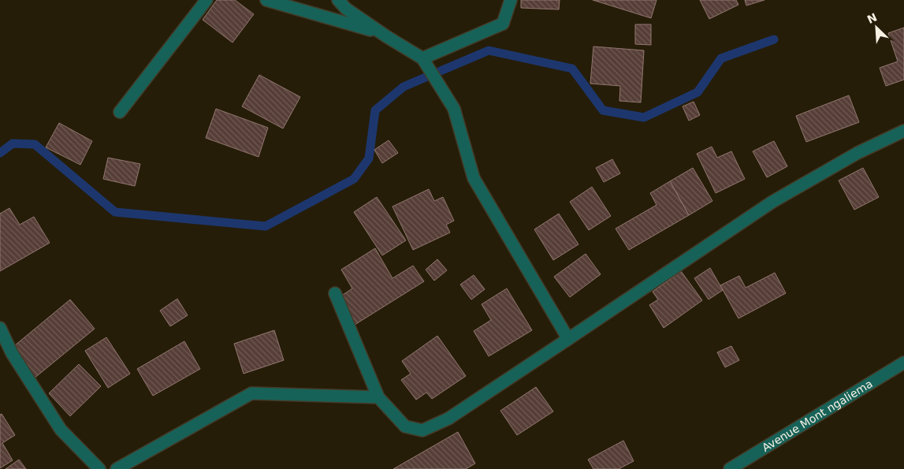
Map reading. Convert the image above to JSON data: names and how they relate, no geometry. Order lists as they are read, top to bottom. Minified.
{"streets":{"street":["Avenue Mont ngaliema"]},"north":"top left"}
